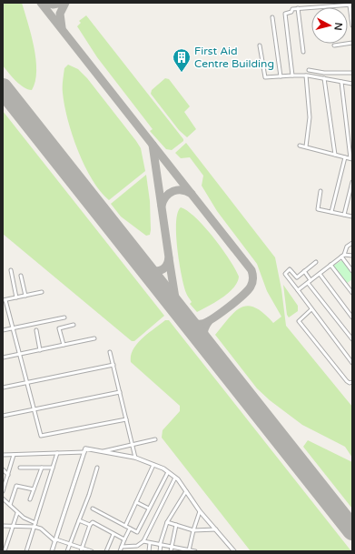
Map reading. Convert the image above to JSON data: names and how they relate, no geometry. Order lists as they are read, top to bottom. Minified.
{"places":{"building":["First Aid Centre Building"]},"north":"right"}
